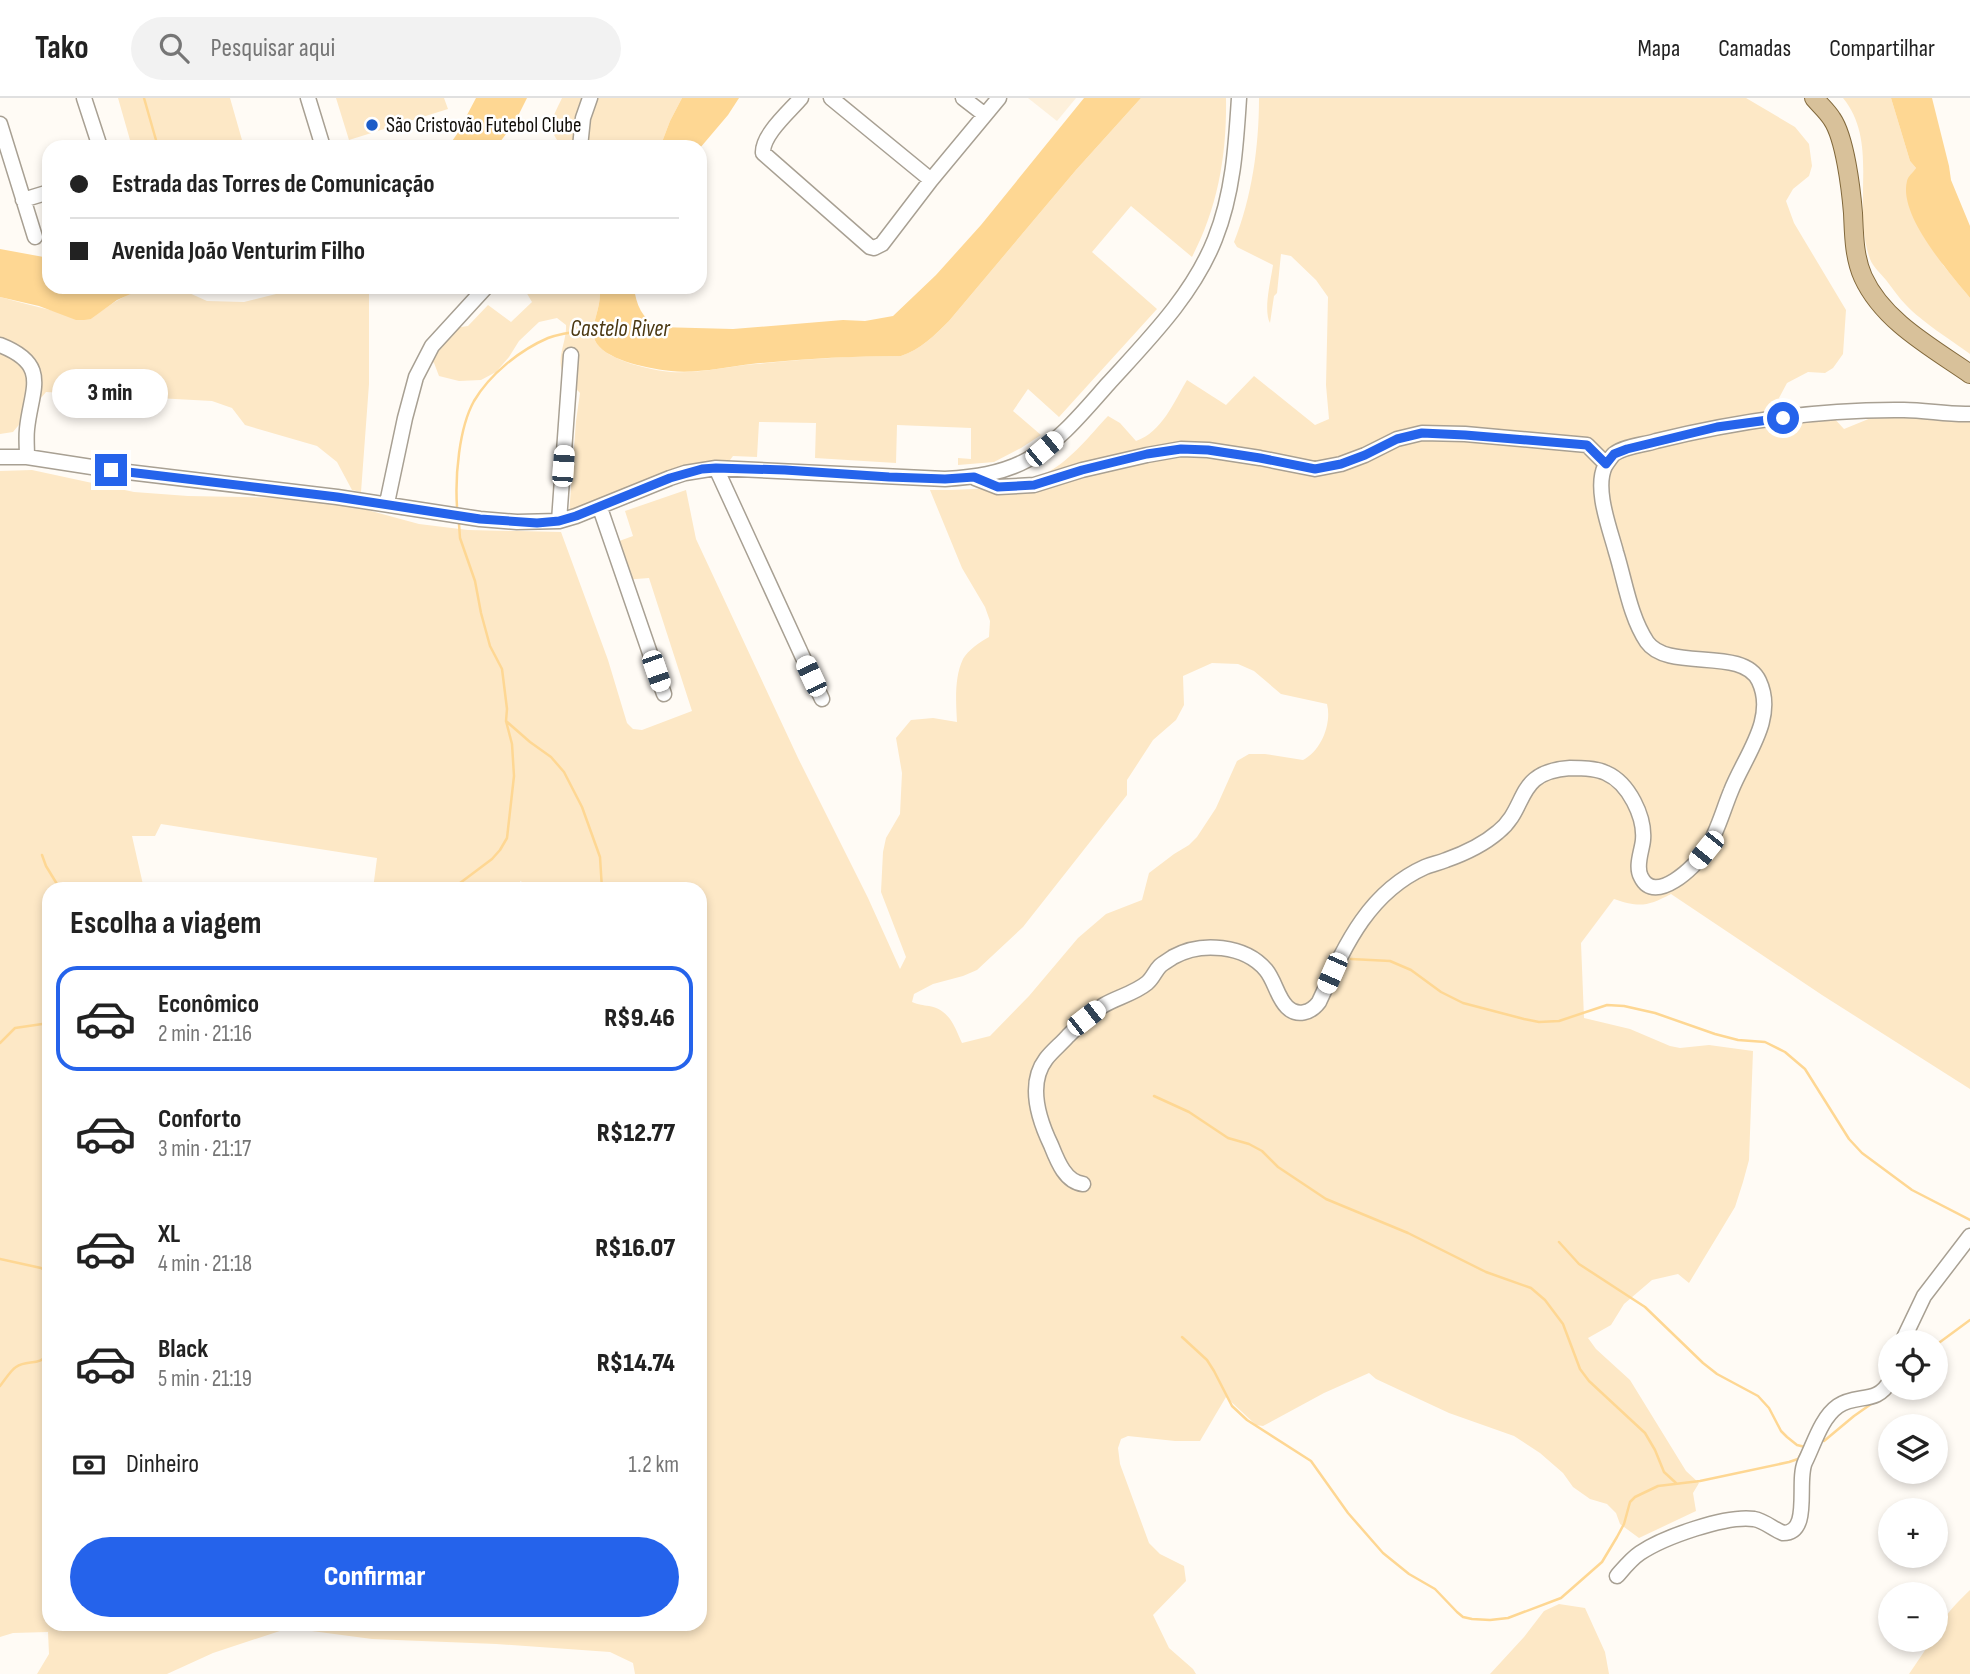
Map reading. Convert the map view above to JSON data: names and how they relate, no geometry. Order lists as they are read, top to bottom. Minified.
{"water":["Castelo River"],"places":["São Cristovão Futebol Clube"],"page":{"header":"Tako","search":"Pesquisar aqui","nav":["Mapa","Camadas","Compartilhar"],"banner":["Estrada das Torres de Comunicação","Avenida João Venturim Filho"],"bubble":"3 min","heading":"Escolha a viagem","list":[{"name":"Econômico","note":"2 min · 21:16","value":"R$9.46"},{"name":"Conforto","note":"3 min · 21:17","value":"R$12.77"},{"name":"XL","note":"4 min · 21:18","value":"R$16.07"},{"name":"Black","note":"5 min · 21:19","value":"R$14.74"}],"map_buttons":["+","−"],"pay":["Dinheiro","1.2 km"],"buttons":"Confirmar"}}
